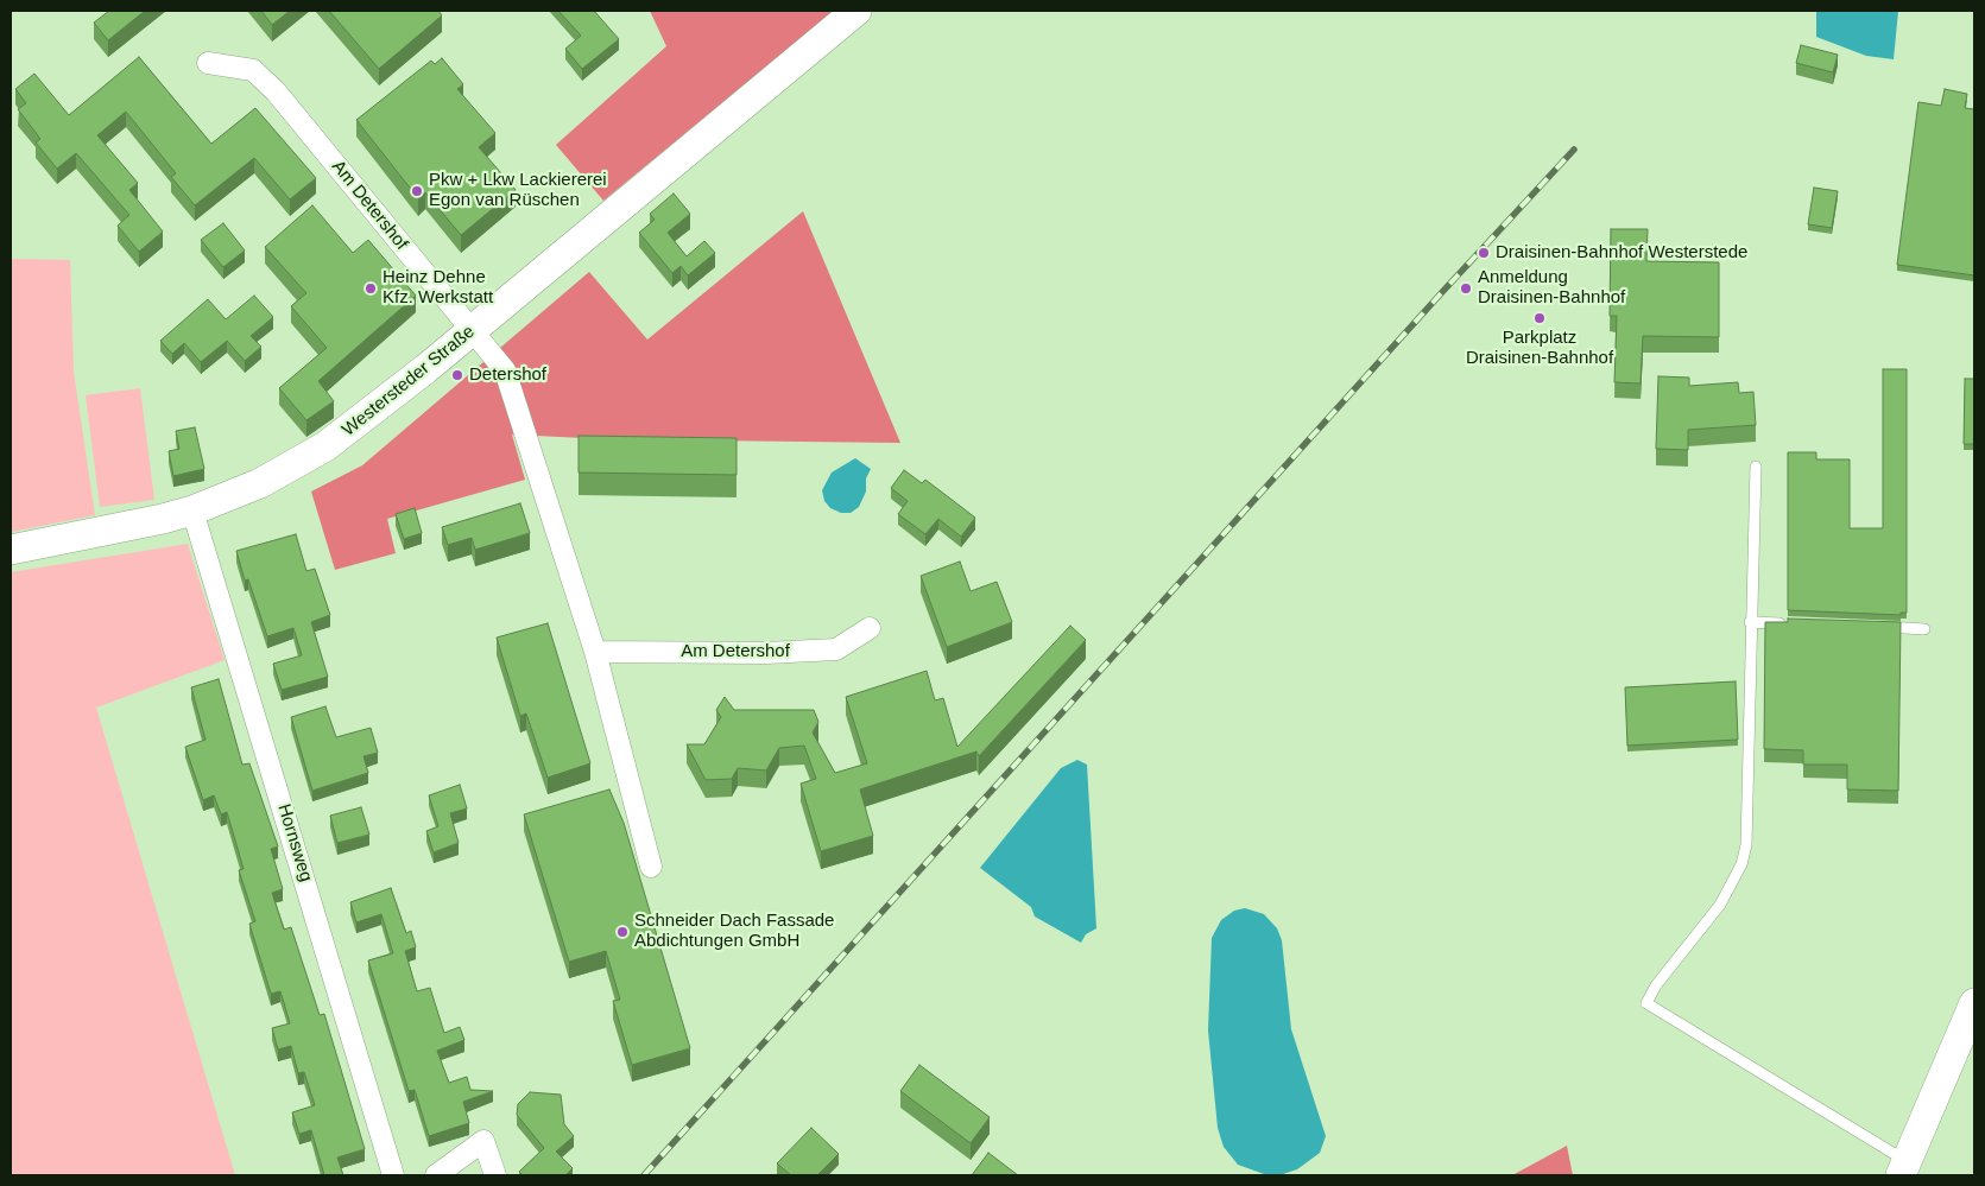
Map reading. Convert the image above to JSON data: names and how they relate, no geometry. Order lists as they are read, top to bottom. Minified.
{"streets":{"main road":["Westersteder Straße"],"street":["Am Detershof","Hornsweg"]},"crossings":[["Am Detershof","Westersteder Straße"],["Westersteder Straße","Hornsweg"]],"places":["Pkw + Lkw Lackiererei Egon van Rüschen","Draisinen-Bahnhof Westerstede","Heinz Dehne Kfz. Werkstatt","Anmeldung Draisinen-Bahnhof","Parkplatz Draisinen-Bahnhof","Detershof","Schneider Dach Fassade Abdichtungen GmbH"]}
